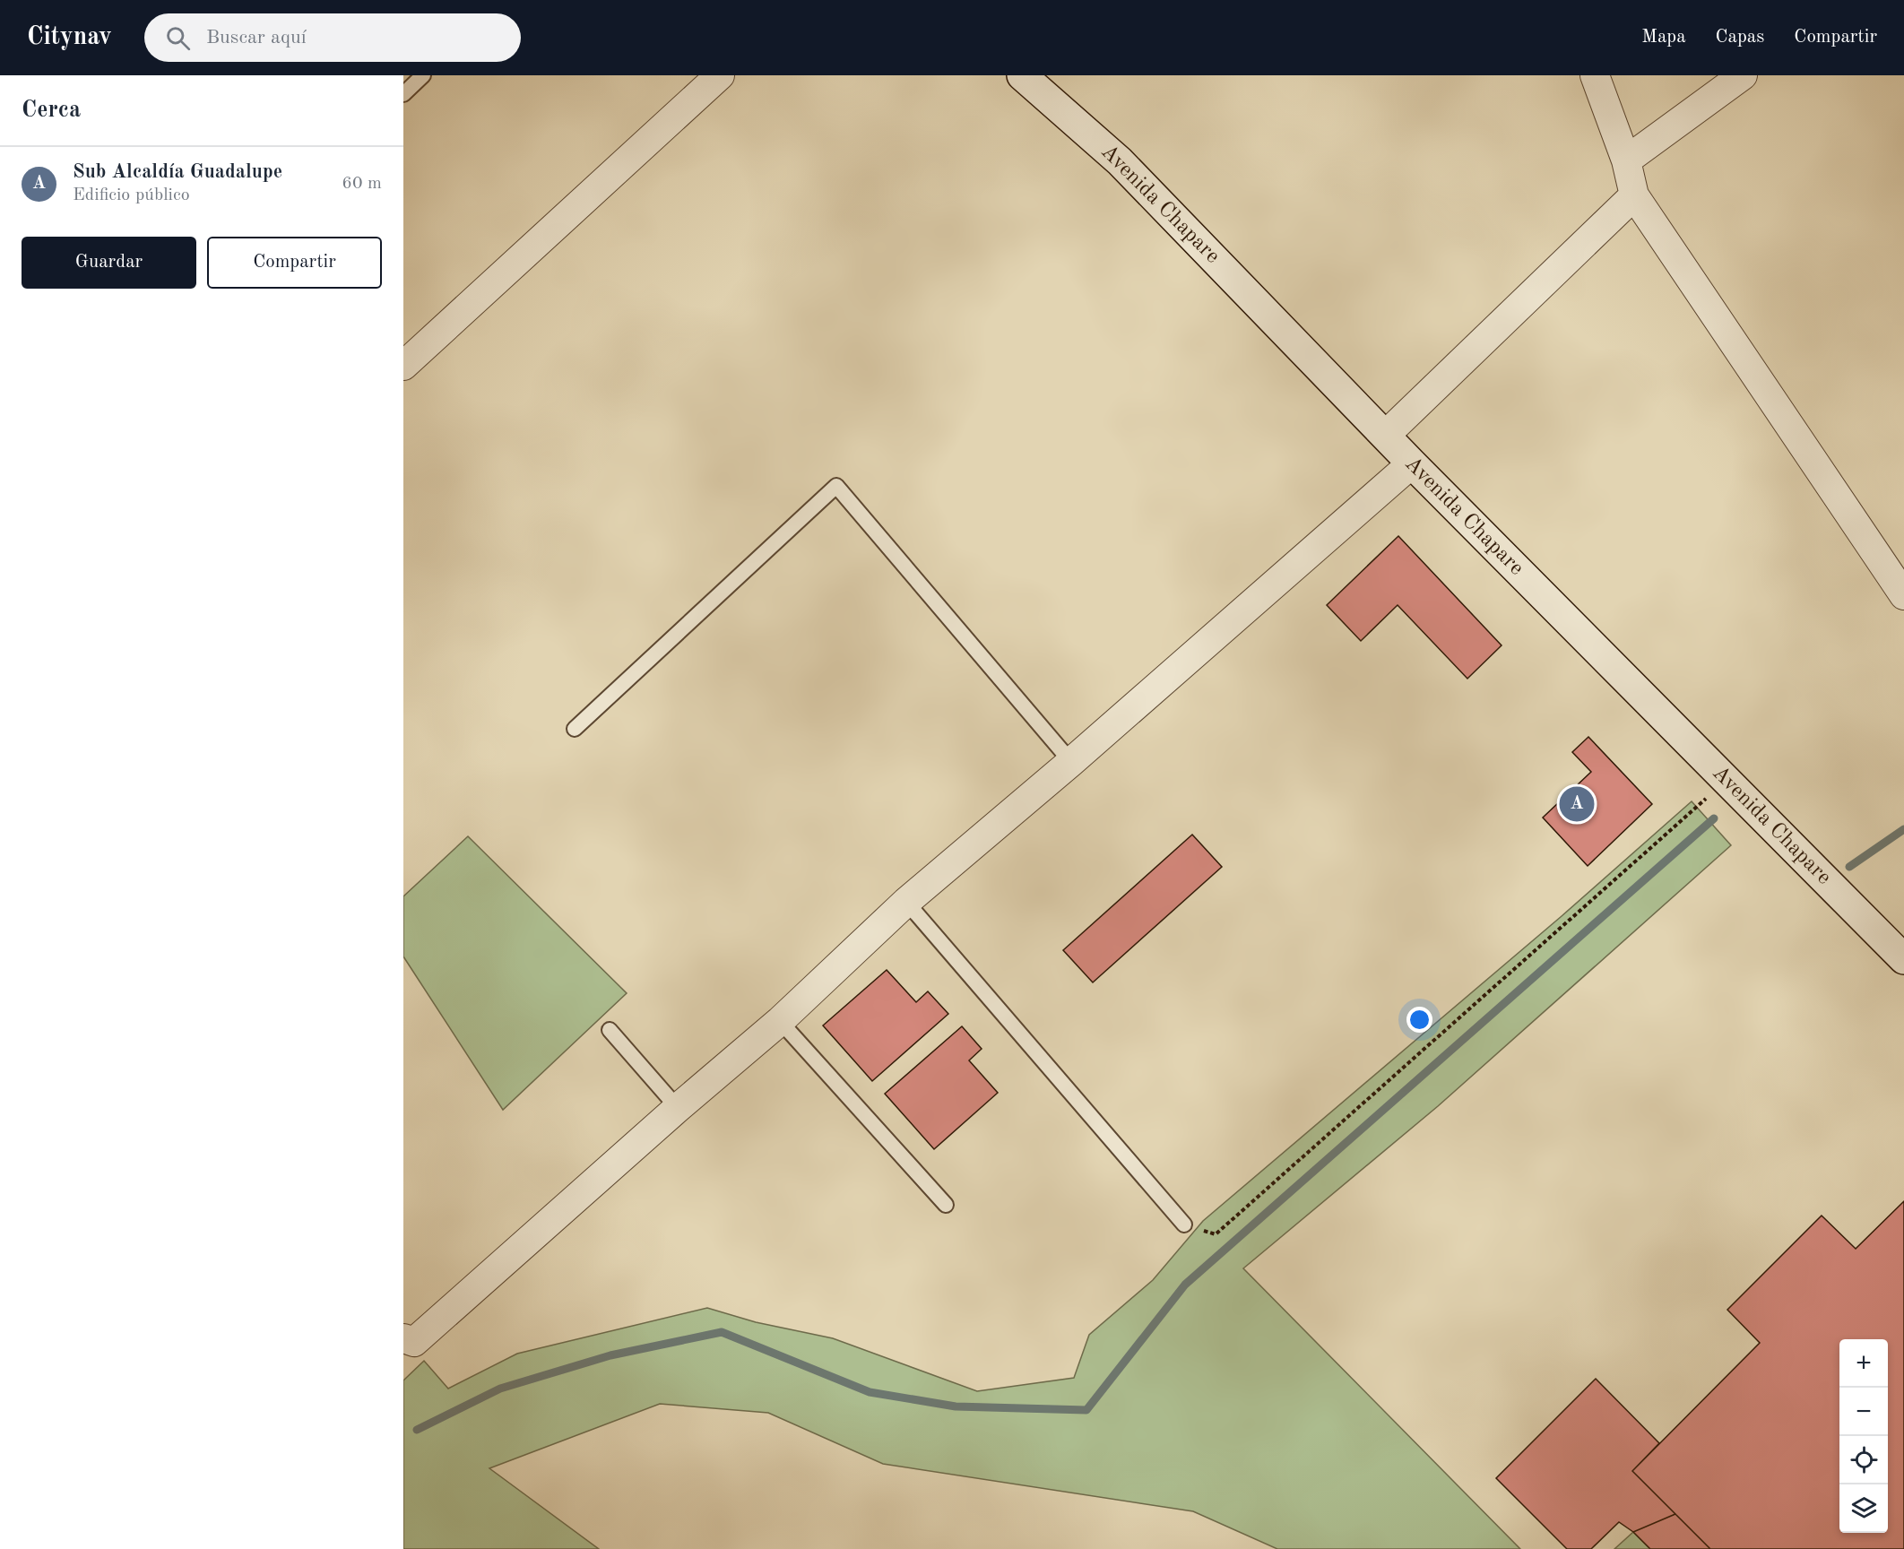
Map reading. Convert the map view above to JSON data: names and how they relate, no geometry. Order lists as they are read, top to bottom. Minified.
{"streets":{"main road":["Avenida Chapare"]},"page":{"header":"Citynav","search":"Buscar aquí","nav":["Mapa","Capas","Compartir"],"heading":"Cerca","list":[{"mark":"A","name":"Sub Alcaldía Guadalupe","note":"Edificio público","value":"60 m"}],"buttons":["Guardar","Compartir"],"pins":"A","map_buttons":["+","−"]}}
